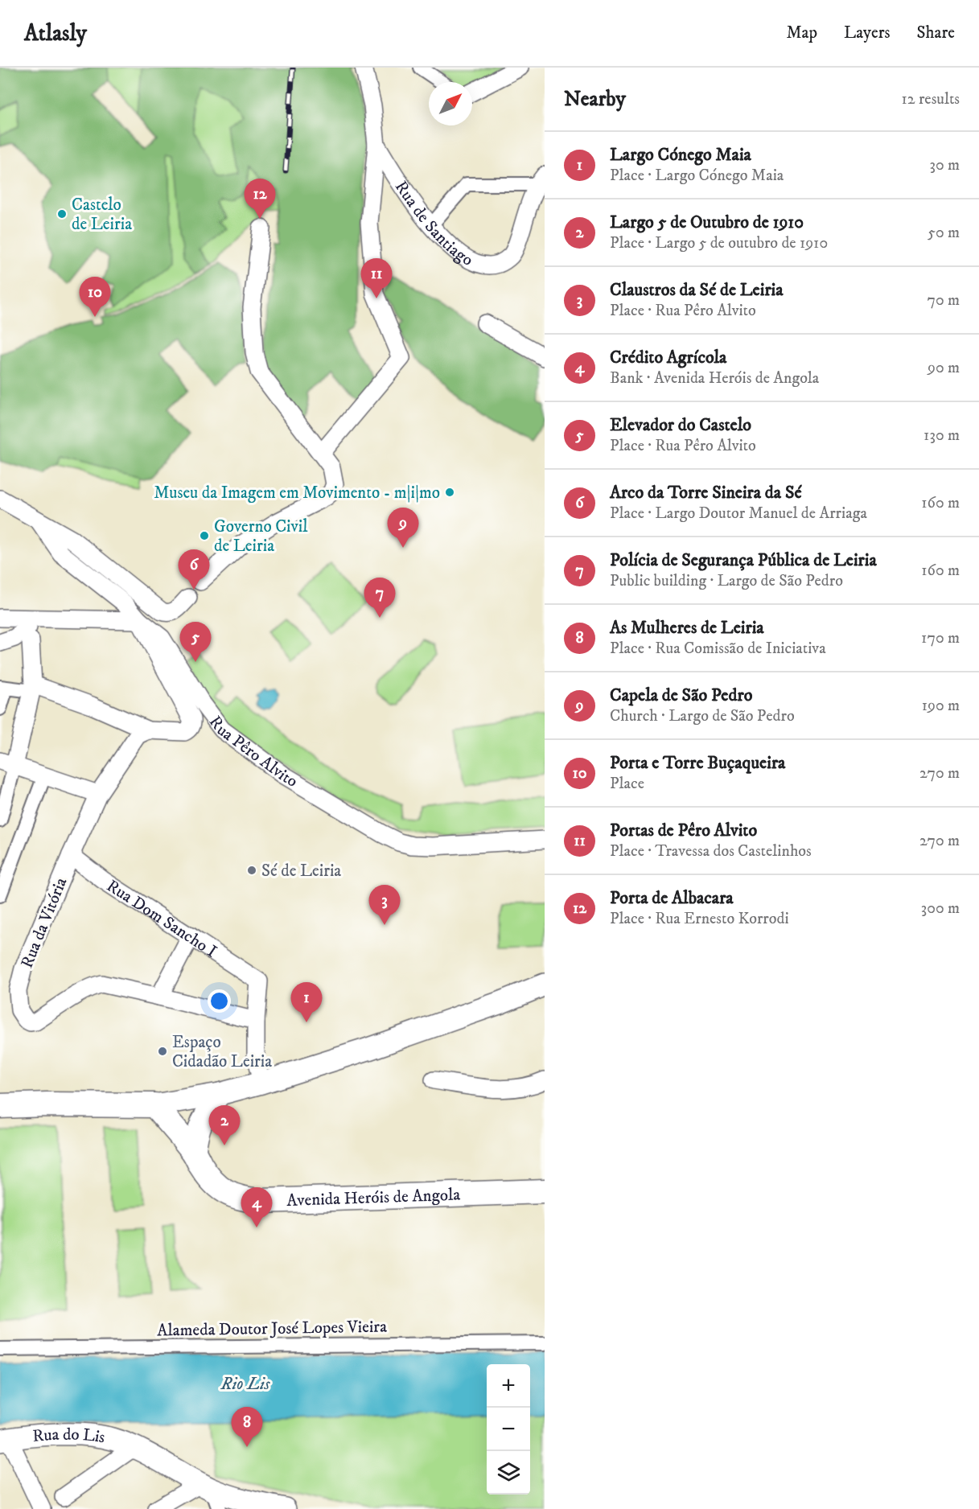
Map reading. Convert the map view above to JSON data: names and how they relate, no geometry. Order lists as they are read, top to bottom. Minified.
{"streets":{"main road":["Avenida Heróis de Angola"],"street":["Rua de Santiago","Rua Pêro Alvito","Rua Dom Sancho I","Rua da Vitória","Alameda Doutor José Lopes Vieira","Rua do Lis"]},"crossings":[["Rua Dom Sancho I","Rua da Vitória"]],"water":["Rio Lis"],"places":["Castelo de Leiria","Museu da Imagem em Movimento - m|i|mo","Governo Civil de Leiria","Sé de Leiria","Espaço Cidadão Leiria"],"north":"top right","page":{"header":"Atlasly","nav":["Map","Layers","Share"],"heading":["Nearby","12 results"],"list":[{"mark":"1","name":"Largo Cónego Maia","note":"Place · Largo Cónego Maia","value":"30 m"},{"mark":"2","name":"Largo 5 de Outubro de 1910","note":"Place · Largo 5 de outubro de 1910","value":"50 m"},{"mark":"3","name":"Claustros da Sé de Leiria","note":"Place · Rua Pêro Alvito","value":"70 m"},{"mark":"4","name":"Crédito Agrícola","note":"Bank · Avenida Heróis de Angola","value":"90 m"},{"mark":"5","name":"Elevador do Castelo","note":"Place · Rua Pêro Alvito","value":"130 m"},{"mark":"6","name":"Arco da Torre Sineira da Sé","note":"Place · Largo Doutor Manuel de Arriaga","value":"160 m"},{"mark":"7","name":"Polícia de Segurança Pública de Leiria","note":"Public building · Largo de São Pedro","value":"160 m"},{"mark":"8","name":"As Mulheres de Leiria","note":"Place · Rua Comissão de Iniciativa","value":"170 m"},{"mark":"9","name":"Capela de São Pedro","note":"Church · Largo de São Pedro","value":"190 m"},{"mark":"10","name":"Porta e Torre Buçaqueira","note":"Place","value":"270 m"},{"mark":"11","name":"Portas de Pêro Alvito","note":"Place · Travessa dos Castelinhos","value":"270 m"},{"mark":"12","name":"Porta de Albacara","note":"Place · Rua Ernesto Korrodi","value":"300 m"}],"pins":["12","11","10","9","6","7","5","3","1","2","4","8"],"map_buttons":["+","−"]}}
